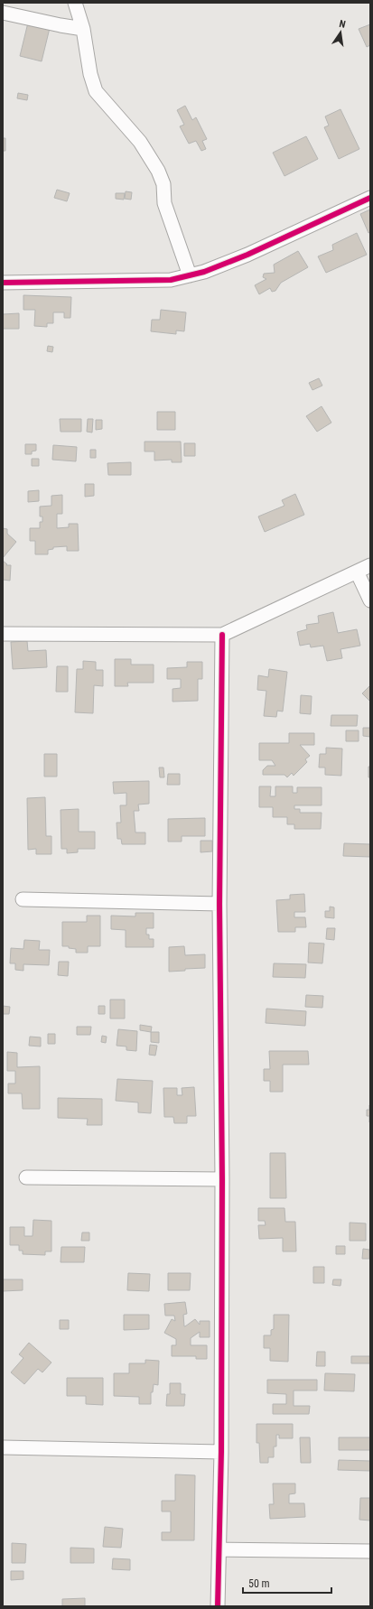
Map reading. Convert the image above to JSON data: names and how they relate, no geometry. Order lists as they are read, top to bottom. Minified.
{"scale_bar":"50 m","north":"top"}
